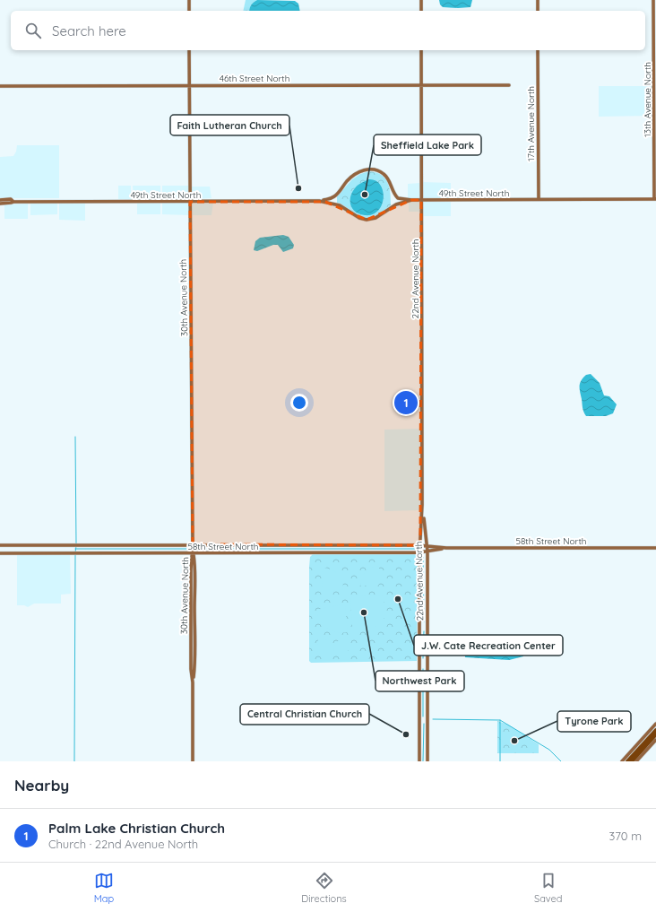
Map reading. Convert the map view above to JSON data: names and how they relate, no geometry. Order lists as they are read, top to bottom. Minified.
{"streets":{"street":["46th Street North","13th Avenue North","17th Avenue North","49th Street North","22nd Avenue North","30th Avenue North","58th Street North"]},"crossings":[["46th Street North","22nd Avenue North"],["46th Street North","30th Avenue North"],["13th Avenue North","49th Street North"],["17th Avenue North","49th Street North"],["49th Street North","22nd Avenue North"],["49th Street North","30th Avenue North"],["22nd Avenue North","58th Street North"],["30th Avenue North","58th Street North"]],"places":["Faith Lutheran Church","Sheffield Lake Park","J.W. Cate Recreation Center","Northwest Park","Central Christian Church","Tyrone Park"],"page":{"search":"Search here","pins":"1","heading":"Nearby","list":[{"mark":"1","name":"Palm Lake Christian Church","note":"Church · 22nd Avenue North","value":"370 m"}],"nav":["Map","Directions","Saved"]}}
